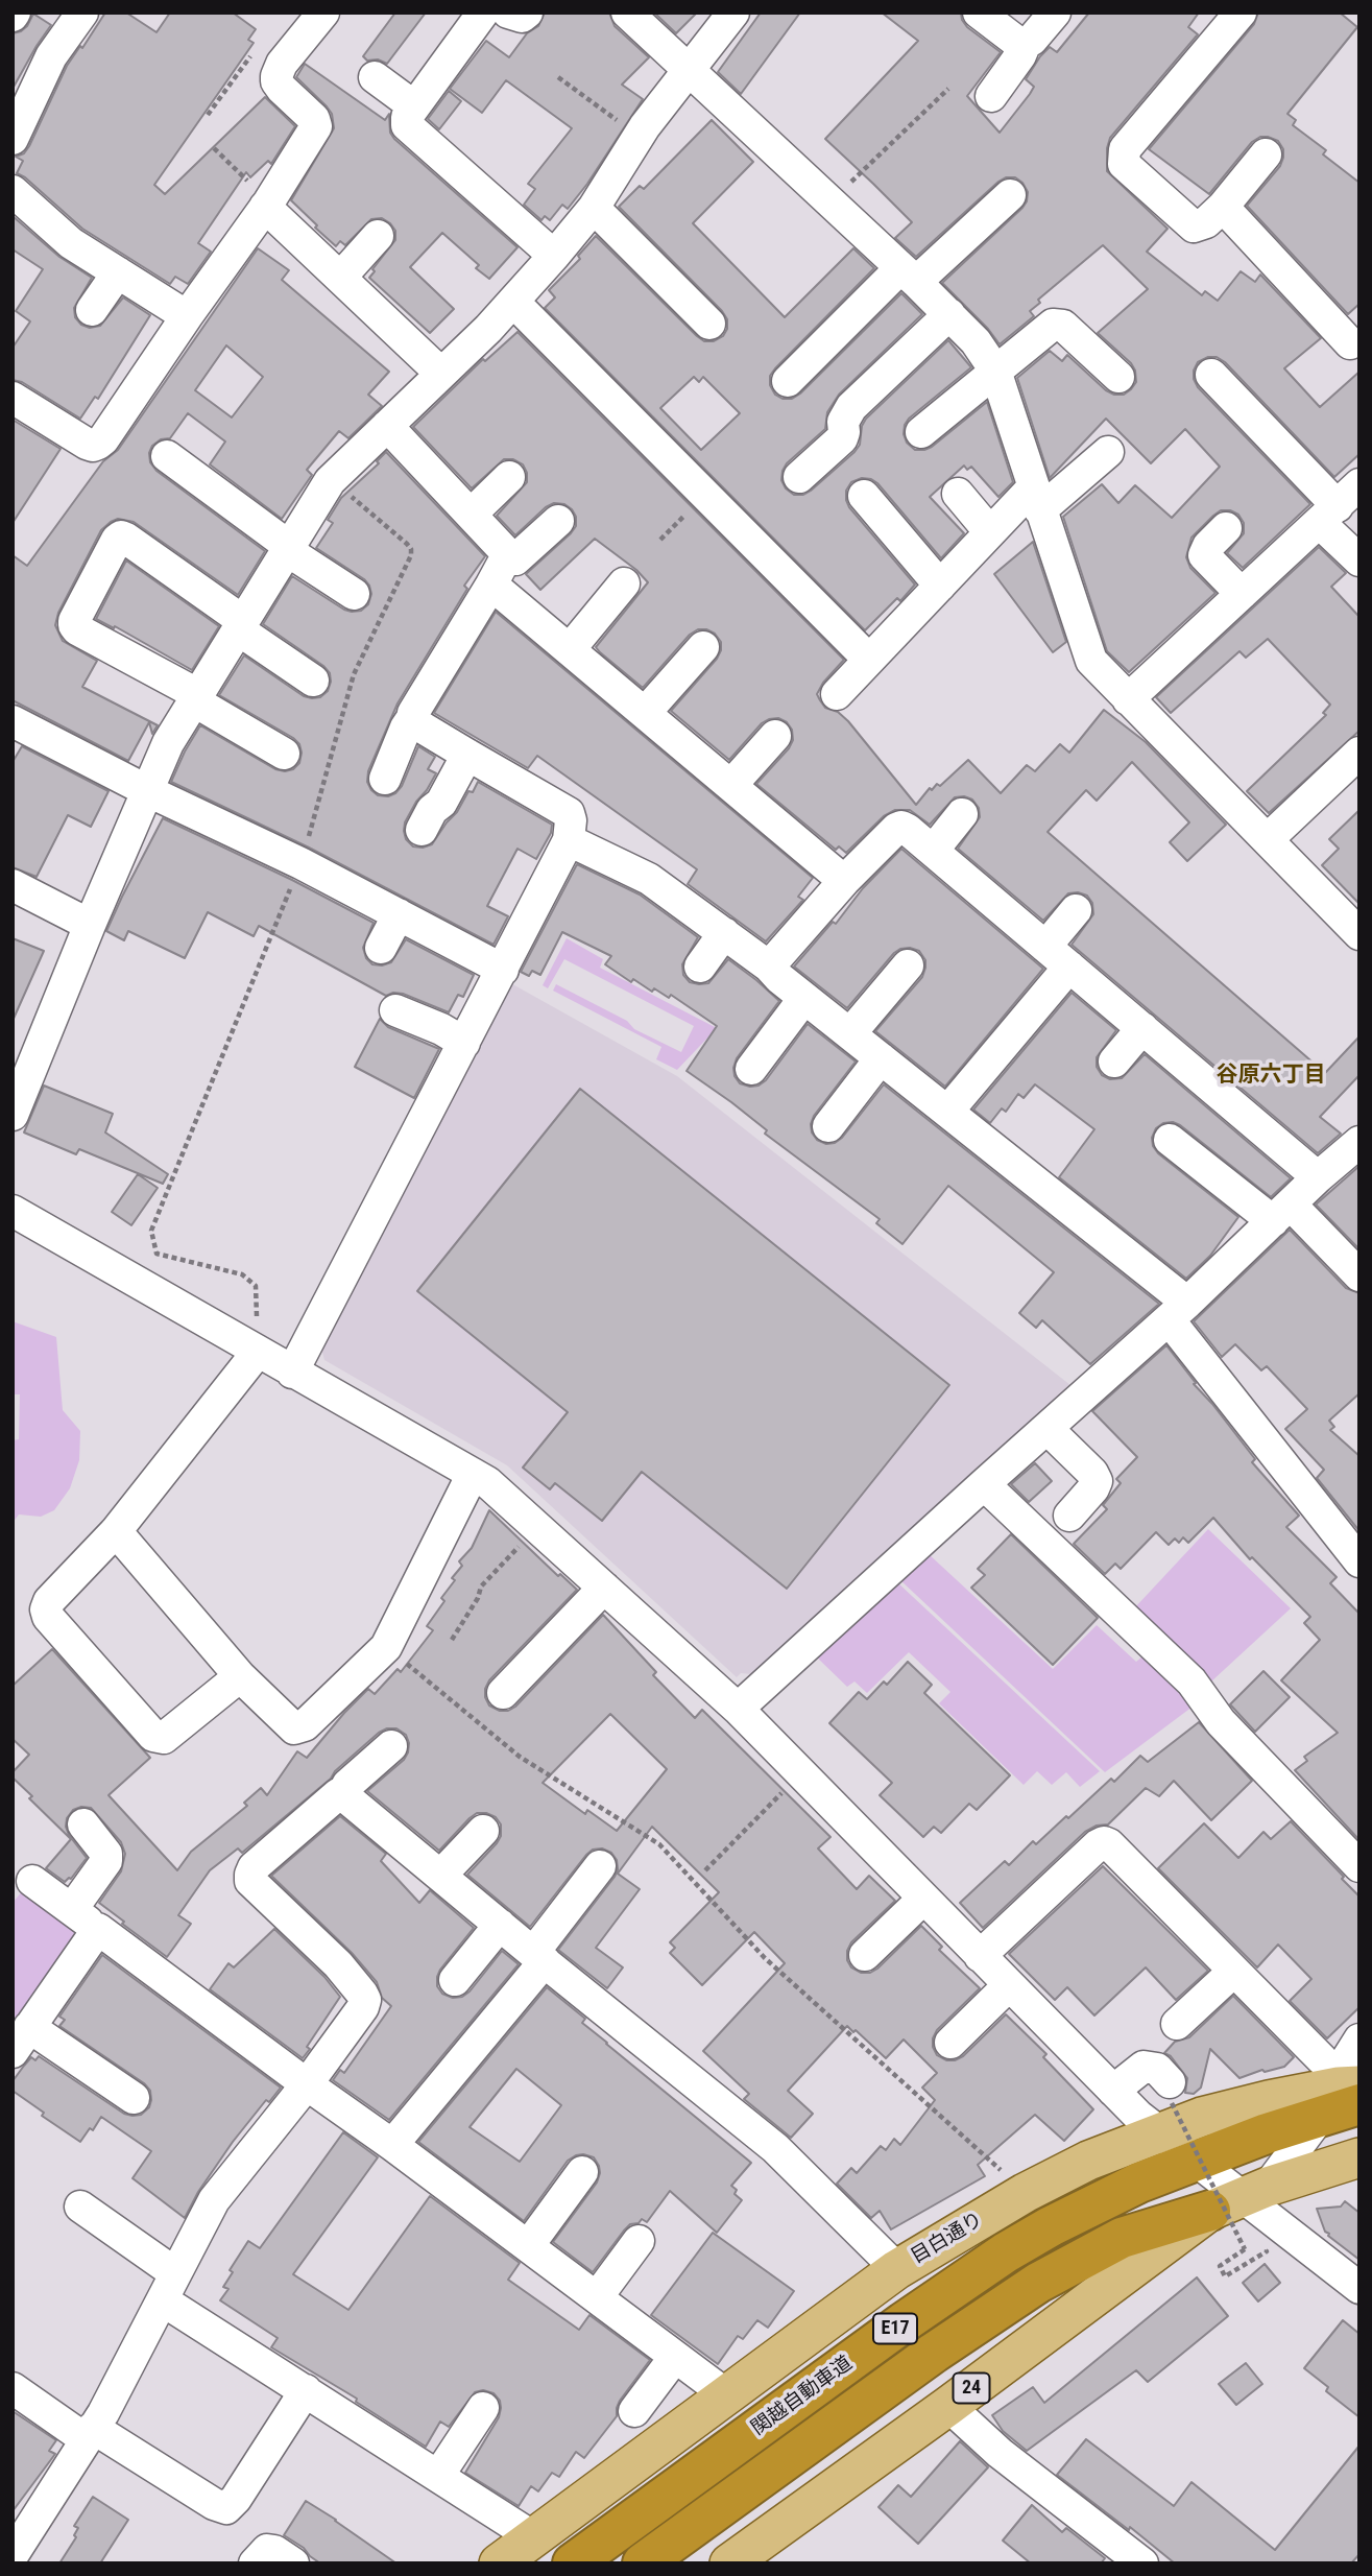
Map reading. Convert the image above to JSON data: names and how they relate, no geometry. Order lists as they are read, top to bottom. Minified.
{"streets":{"highway":["E17","関越自動車道"],"main road":["目白通り","24"]},"crossings":[["目白通り","E17"],["E17","関越自動車道"],["24","関越自動車道"]],"districts":["谷原六丁目"]}
